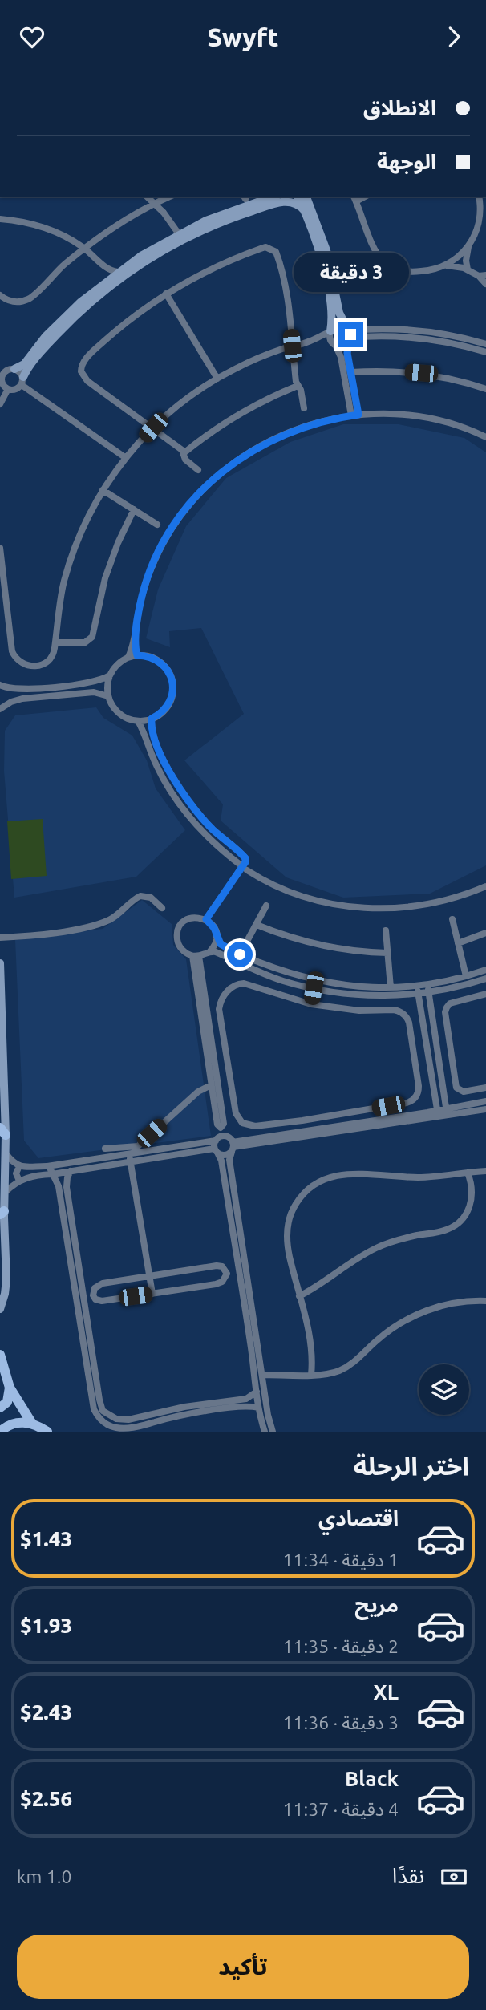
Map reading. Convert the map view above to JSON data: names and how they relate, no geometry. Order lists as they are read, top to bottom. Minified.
{"page":{"header":"Swyft","banner":["الانطلاق","الوجهة"],"bubble":"3 دقيقة","heading":"اختر الرحلة","list":[{"name":"اقتصادي","note":"1 دقيقة · 11:34","value":"$1.43"},{"name":"مريح","note":"2 دقيقة · 11:35","value":"$1.93"},{"name":"XL","note":"3 دقيقة · 11:36","value":"$2.43"},{"name":"Black","note":"4 دقيقة · 11:37","value":"$2.56"}],"pay":["نقدًا","1.0 km"],"buttons":"تأكيد"}}
